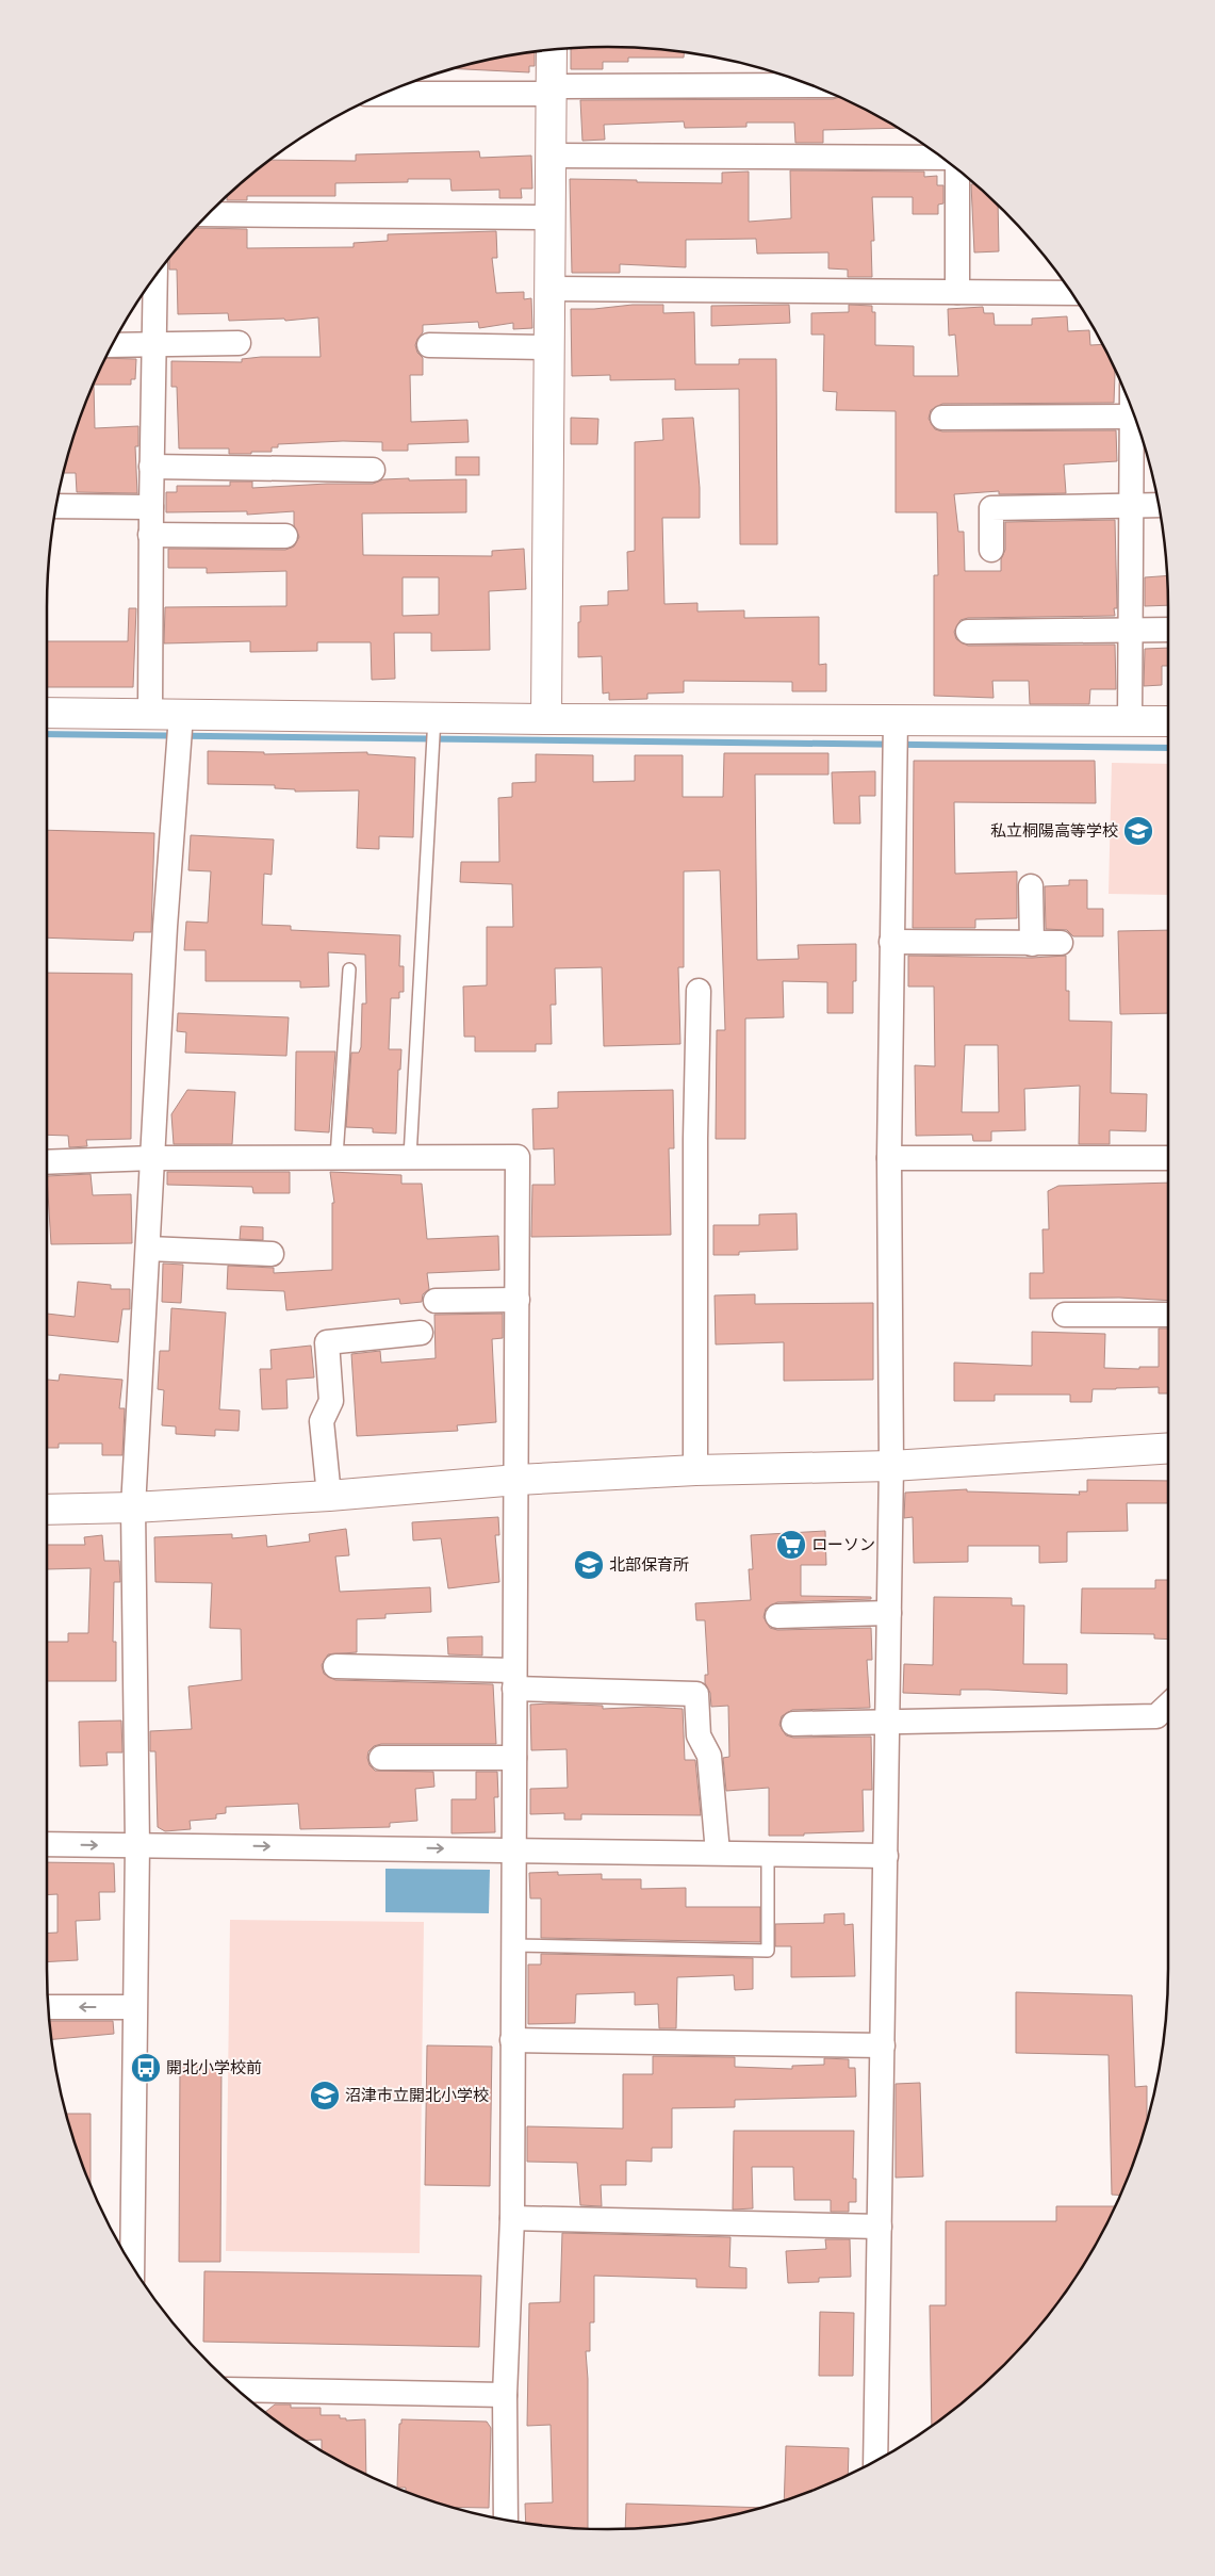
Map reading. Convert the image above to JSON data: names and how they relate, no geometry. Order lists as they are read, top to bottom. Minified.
{"places":{"school or university":["私立桐陽高等学校","北部保育所","沼津市立開北小学校"],"supermarket":["ローソン"],"bus stop":["開北小学校前"]}}
